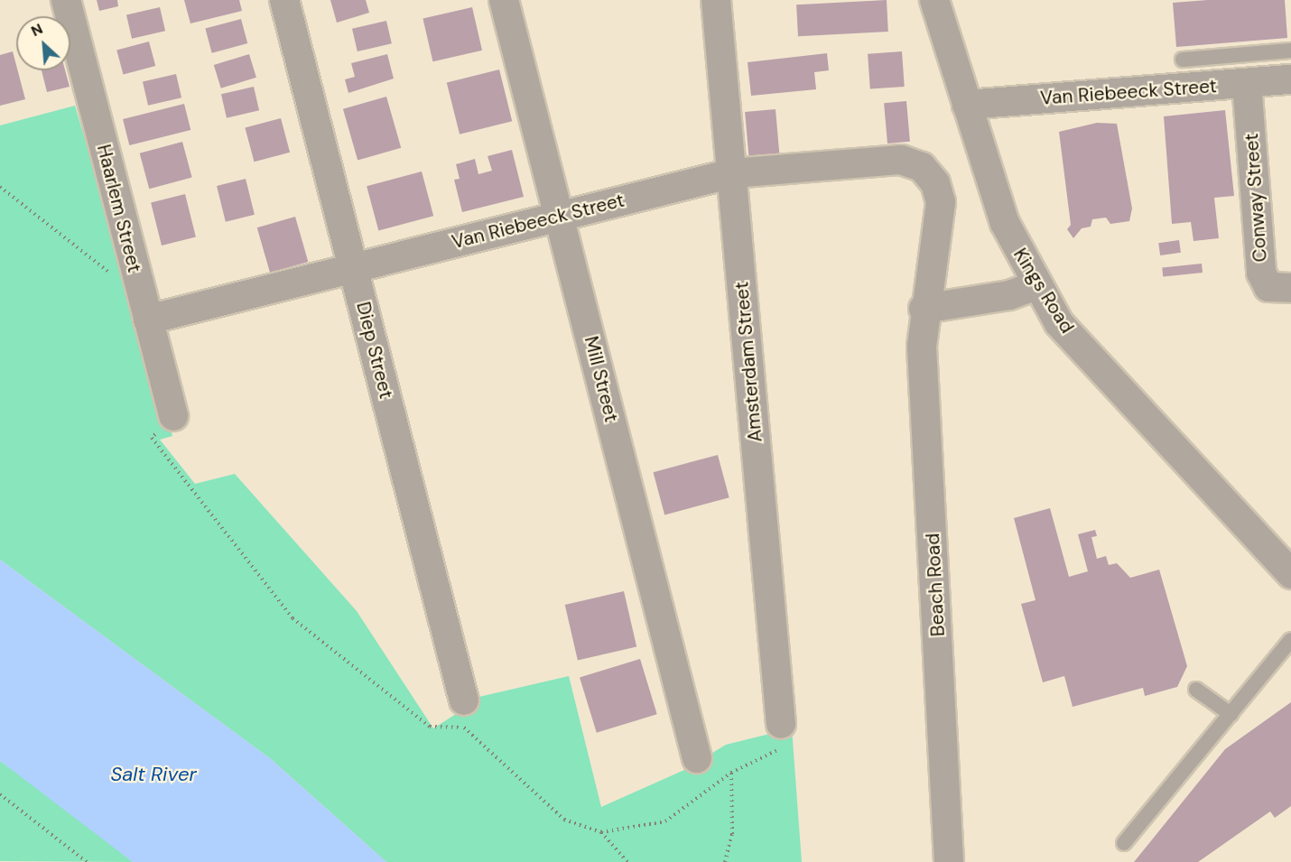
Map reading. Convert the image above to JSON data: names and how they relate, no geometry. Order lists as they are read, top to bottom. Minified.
{"streets":{"street":["Van Riebeeck Street","Conway Street","Haarlem Street","Kings Road","Diep Street","Amsterdam Street","Mill Street","Beach Road"]},"crossings":[["Van Riebeeck Street","Conway Street"],["Van Riebeeck Street","Haarlem Street"],["Van Riebeeck Street","Kings Road"],["Van Riebeeck Street","Diep Street"],["Van Riebeeck Street","Amsterdam Street"],["Van Riebeeck Street","Mill Street"],["Van Riebeeck Street","Beach Road"]],"water":["Salt River"],"north":"top left"}
